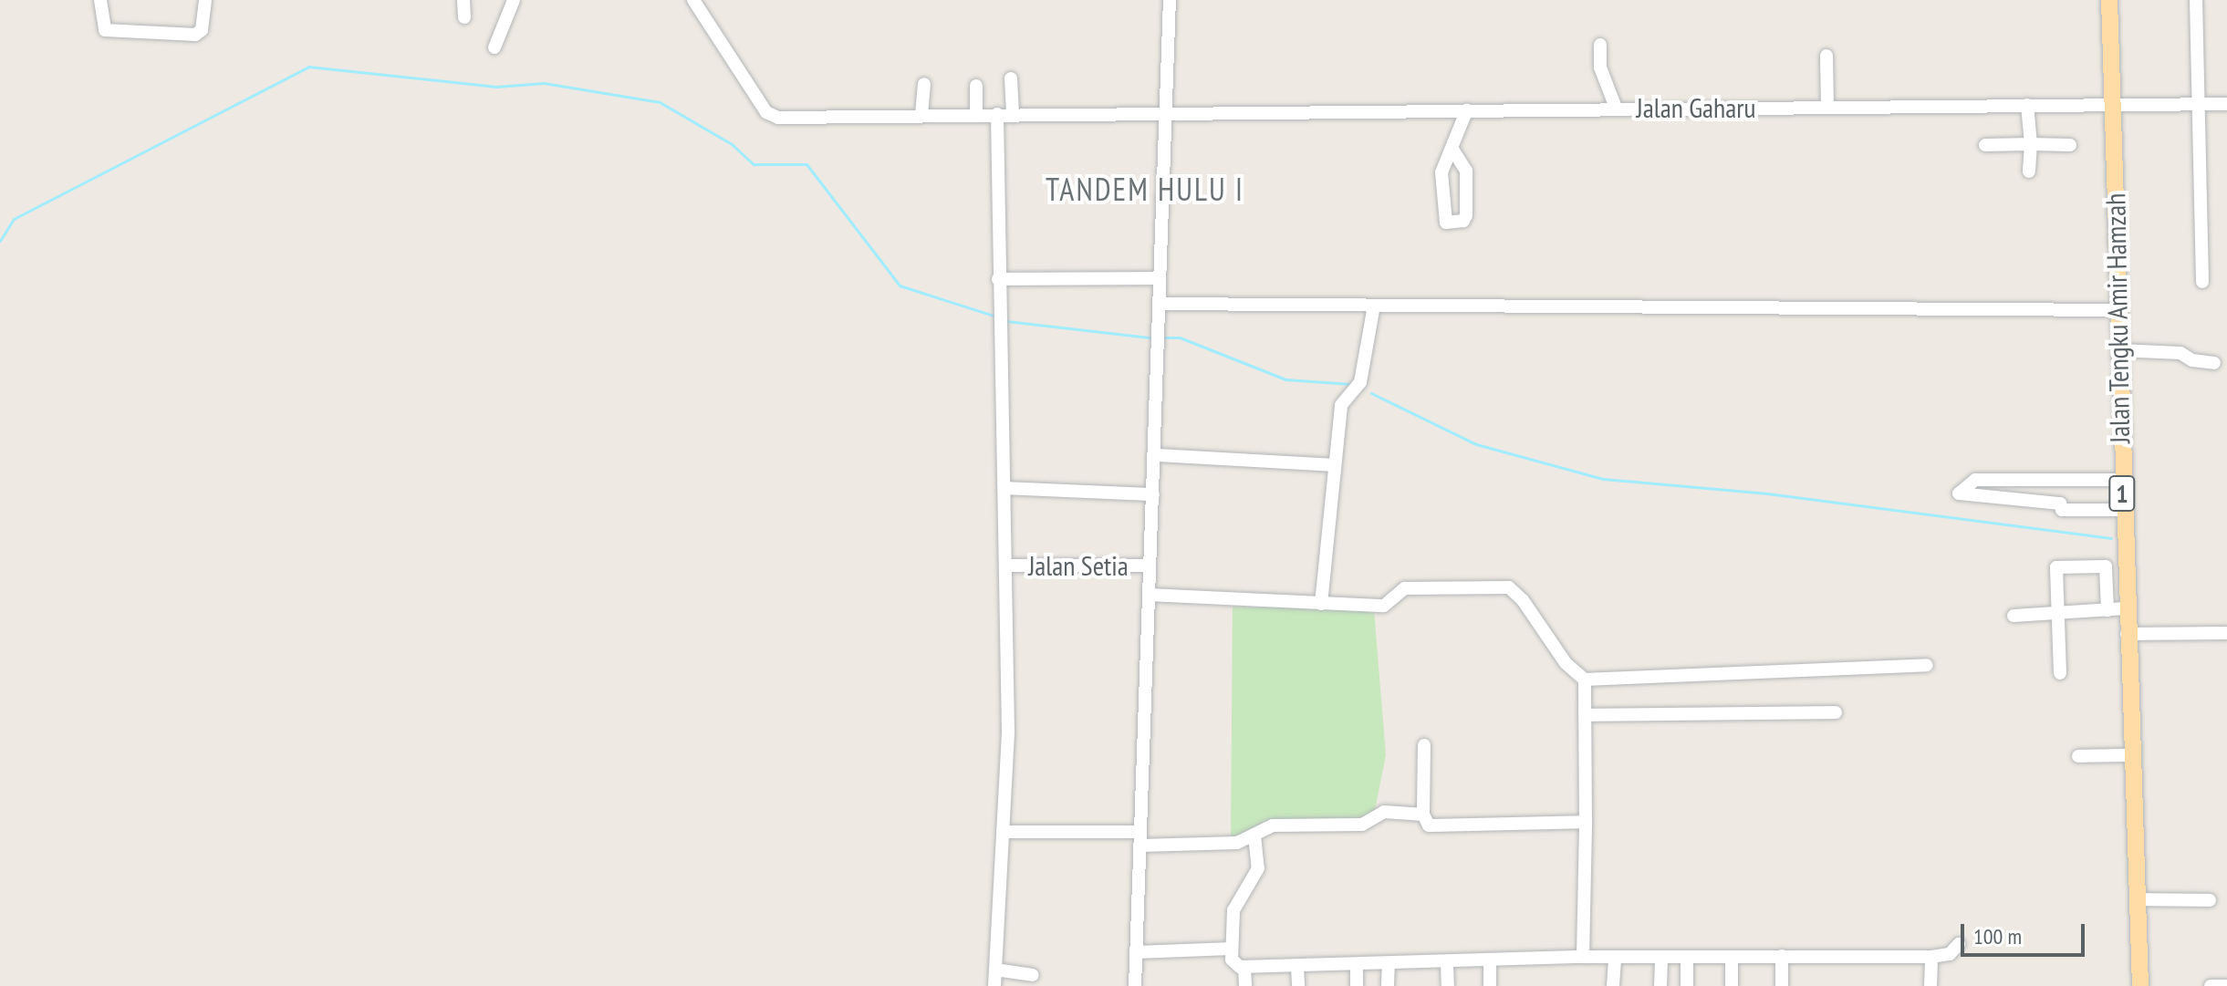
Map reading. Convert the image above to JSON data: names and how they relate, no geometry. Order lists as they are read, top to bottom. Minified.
{"streets":{"main road":["Jalan Tengku Amir Hamzah","1"],"street":["Jalan Gaharu","Jalan Setia"]},"crossings":[["Jalan Gaharu","Jalan Tengku Amir Hamzah"]],"districts":["TANDEM HULU I"],"scale_bar":"100 m"}
